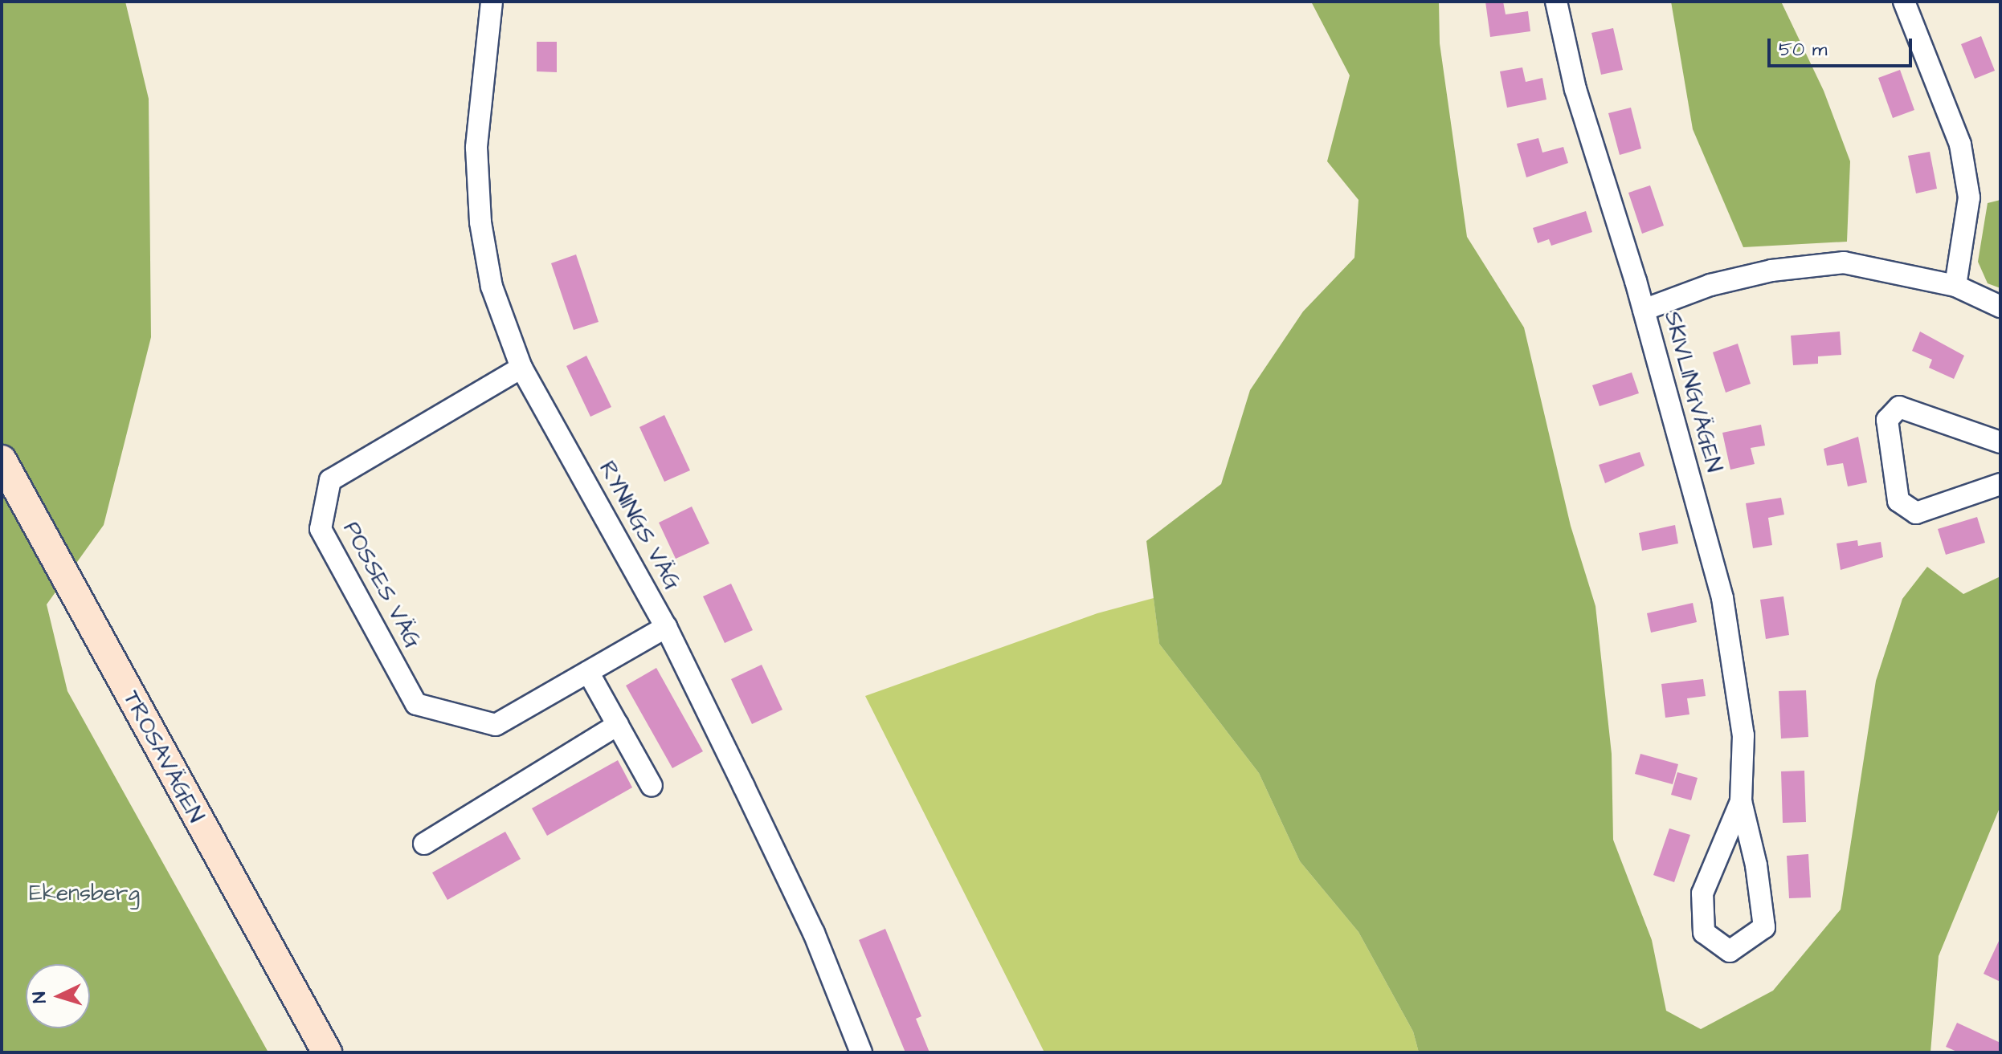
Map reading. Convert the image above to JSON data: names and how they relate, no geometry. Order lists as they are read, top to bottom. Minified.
{"streets":{"main road":["TROSAVÄGEN"],"street":["SKIVLINGVÄGEN","RYNINGS VÄG","POSSES VÄG"]},"crossings":[["RYNINGS VÄG","POSSES VÄG"]],"parks":["Ekensberg"],"scale_bar":"50 m","north":"left"}
